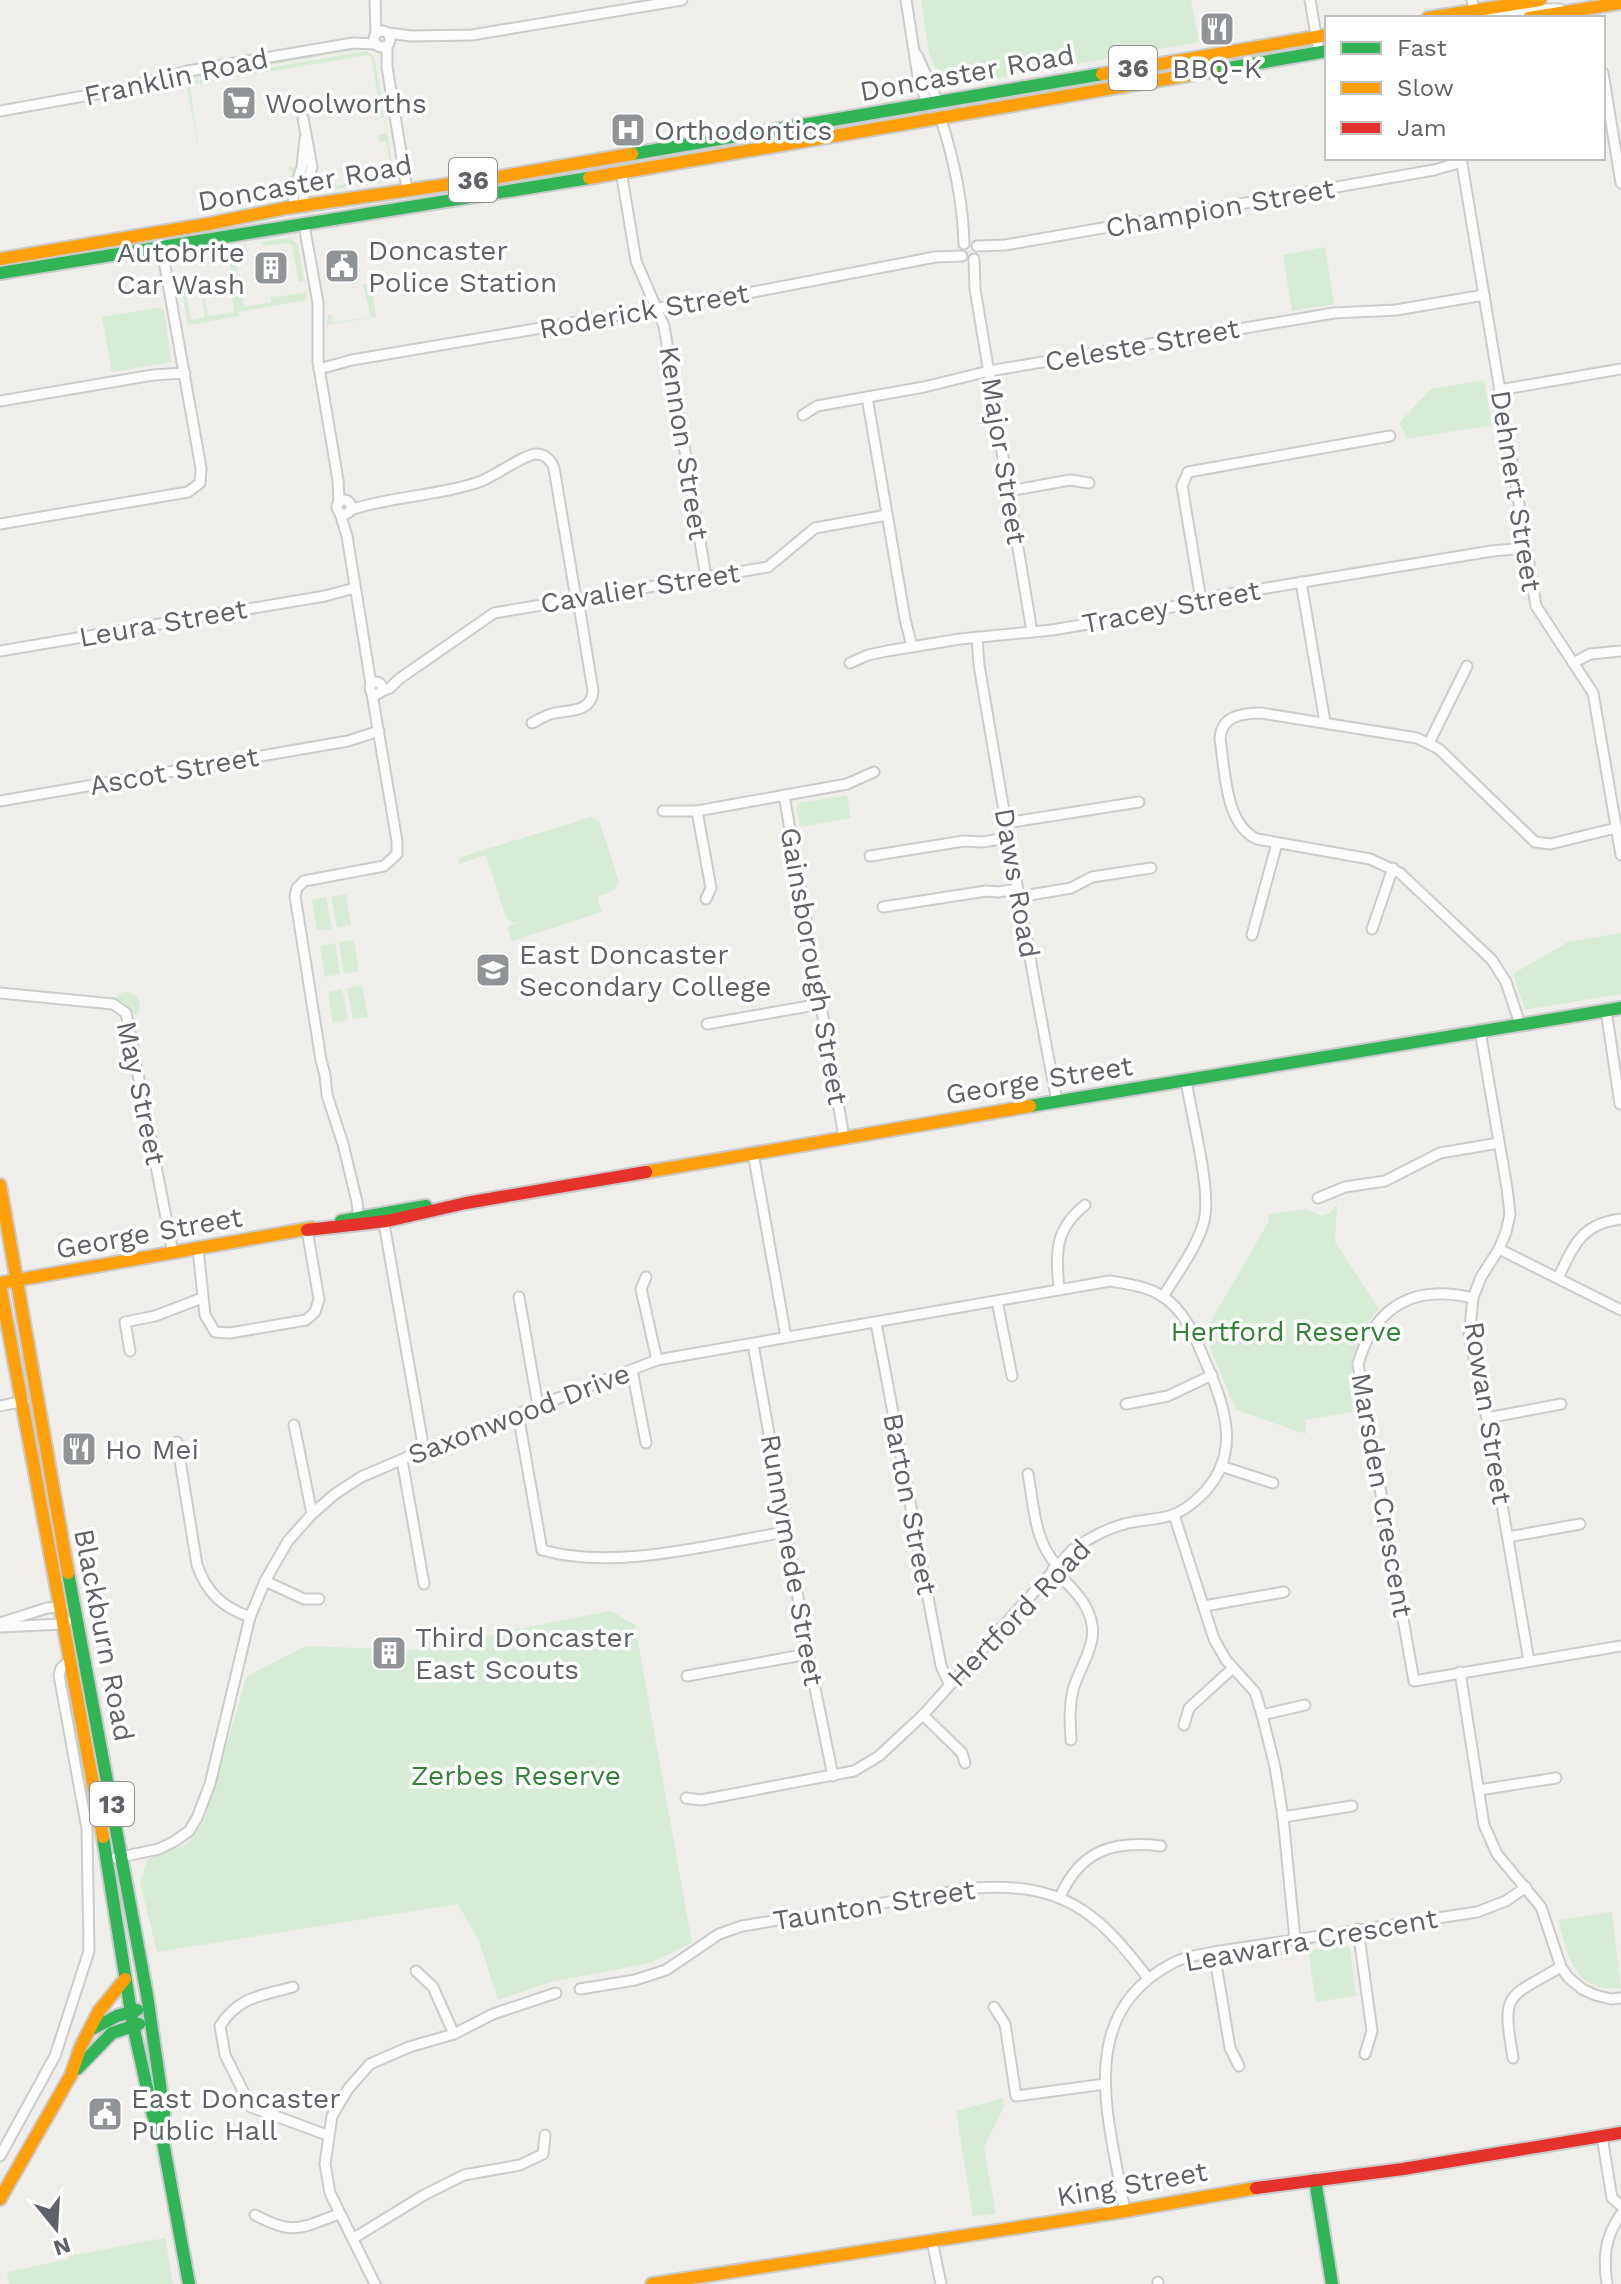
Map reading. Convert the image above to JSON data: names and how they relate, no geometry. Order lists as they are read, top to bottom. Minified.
{"streets":{"main road":["36","Doncaster Road","George Street","Blackburn Road","13","King Street"],"street":["Franklin Road","Champion Street","Roderick Street","Celeste Street","Kennon Street","Major Street","Dehnert Street","Cavalier Street","Tracey Street","Leura Street","Ascot Street","Daws Road","Gainsborough Street","May Street","Rowan Street","Saxonwood Drive","Marsden Crescent","Barton Street","Runnymede Street","Hertford Road","Taunton Street","Leawarra Crescent"]},"crossings":[["Doncaster Road","Kennon Street"],["Doncaster Road","Major Street"],["Champion Street","Roderick Street"],["Champion Street","Major Street"],["Champion Street","Dehnert Street"],["Roderick Street","Kennon Street"],["Roderick Street","Major Street"],["Celeste Street","Major Street"],["Celeste Street","Dehnert Street"],["Kennon Street","Cavalier Street"],["Major Street","Tracey Street"],["Dehnert Street","Tracey Street"],["Tracey Street","Daws Road"],["Daws Road","George Street"],["Gainsborough Street","George Street"],["George Street","May Street"],["George Street","Rowan Street"],["George Street","Blackburn Road"],["Rowan Street","Marsden Crescent"],["Saxonwood Drive","Barton Street"],["Saxonwood Drive","Runnymede Street"],["Saxonwood Drive","Hertford Road"],["Saxonwood Drive","Blackburn Road"],["Barton Street","Hertford Road"],["Runnymede Street","Hertford Road"],["Taunton Street","Leawarra Crescent"],["Leawarra Crescent","King Street"]],"parks":["Hertford Reserve","Zerbes Reserve"],"places":{"restaurant":["BBQ-K","Ho Mei"],"supermarket":["Woolworths"],"hospital":["Orthodontics"],"public building":["Doncaster Police Station","East Doncaster Public Hall"],"building":["Autobrite Car Wash","Third Doncaster East Scouts"],"school or university":["East Doncaster Secondary College"]},"legend":["Fast","Slow","Jam"],"north":"bottom"}
